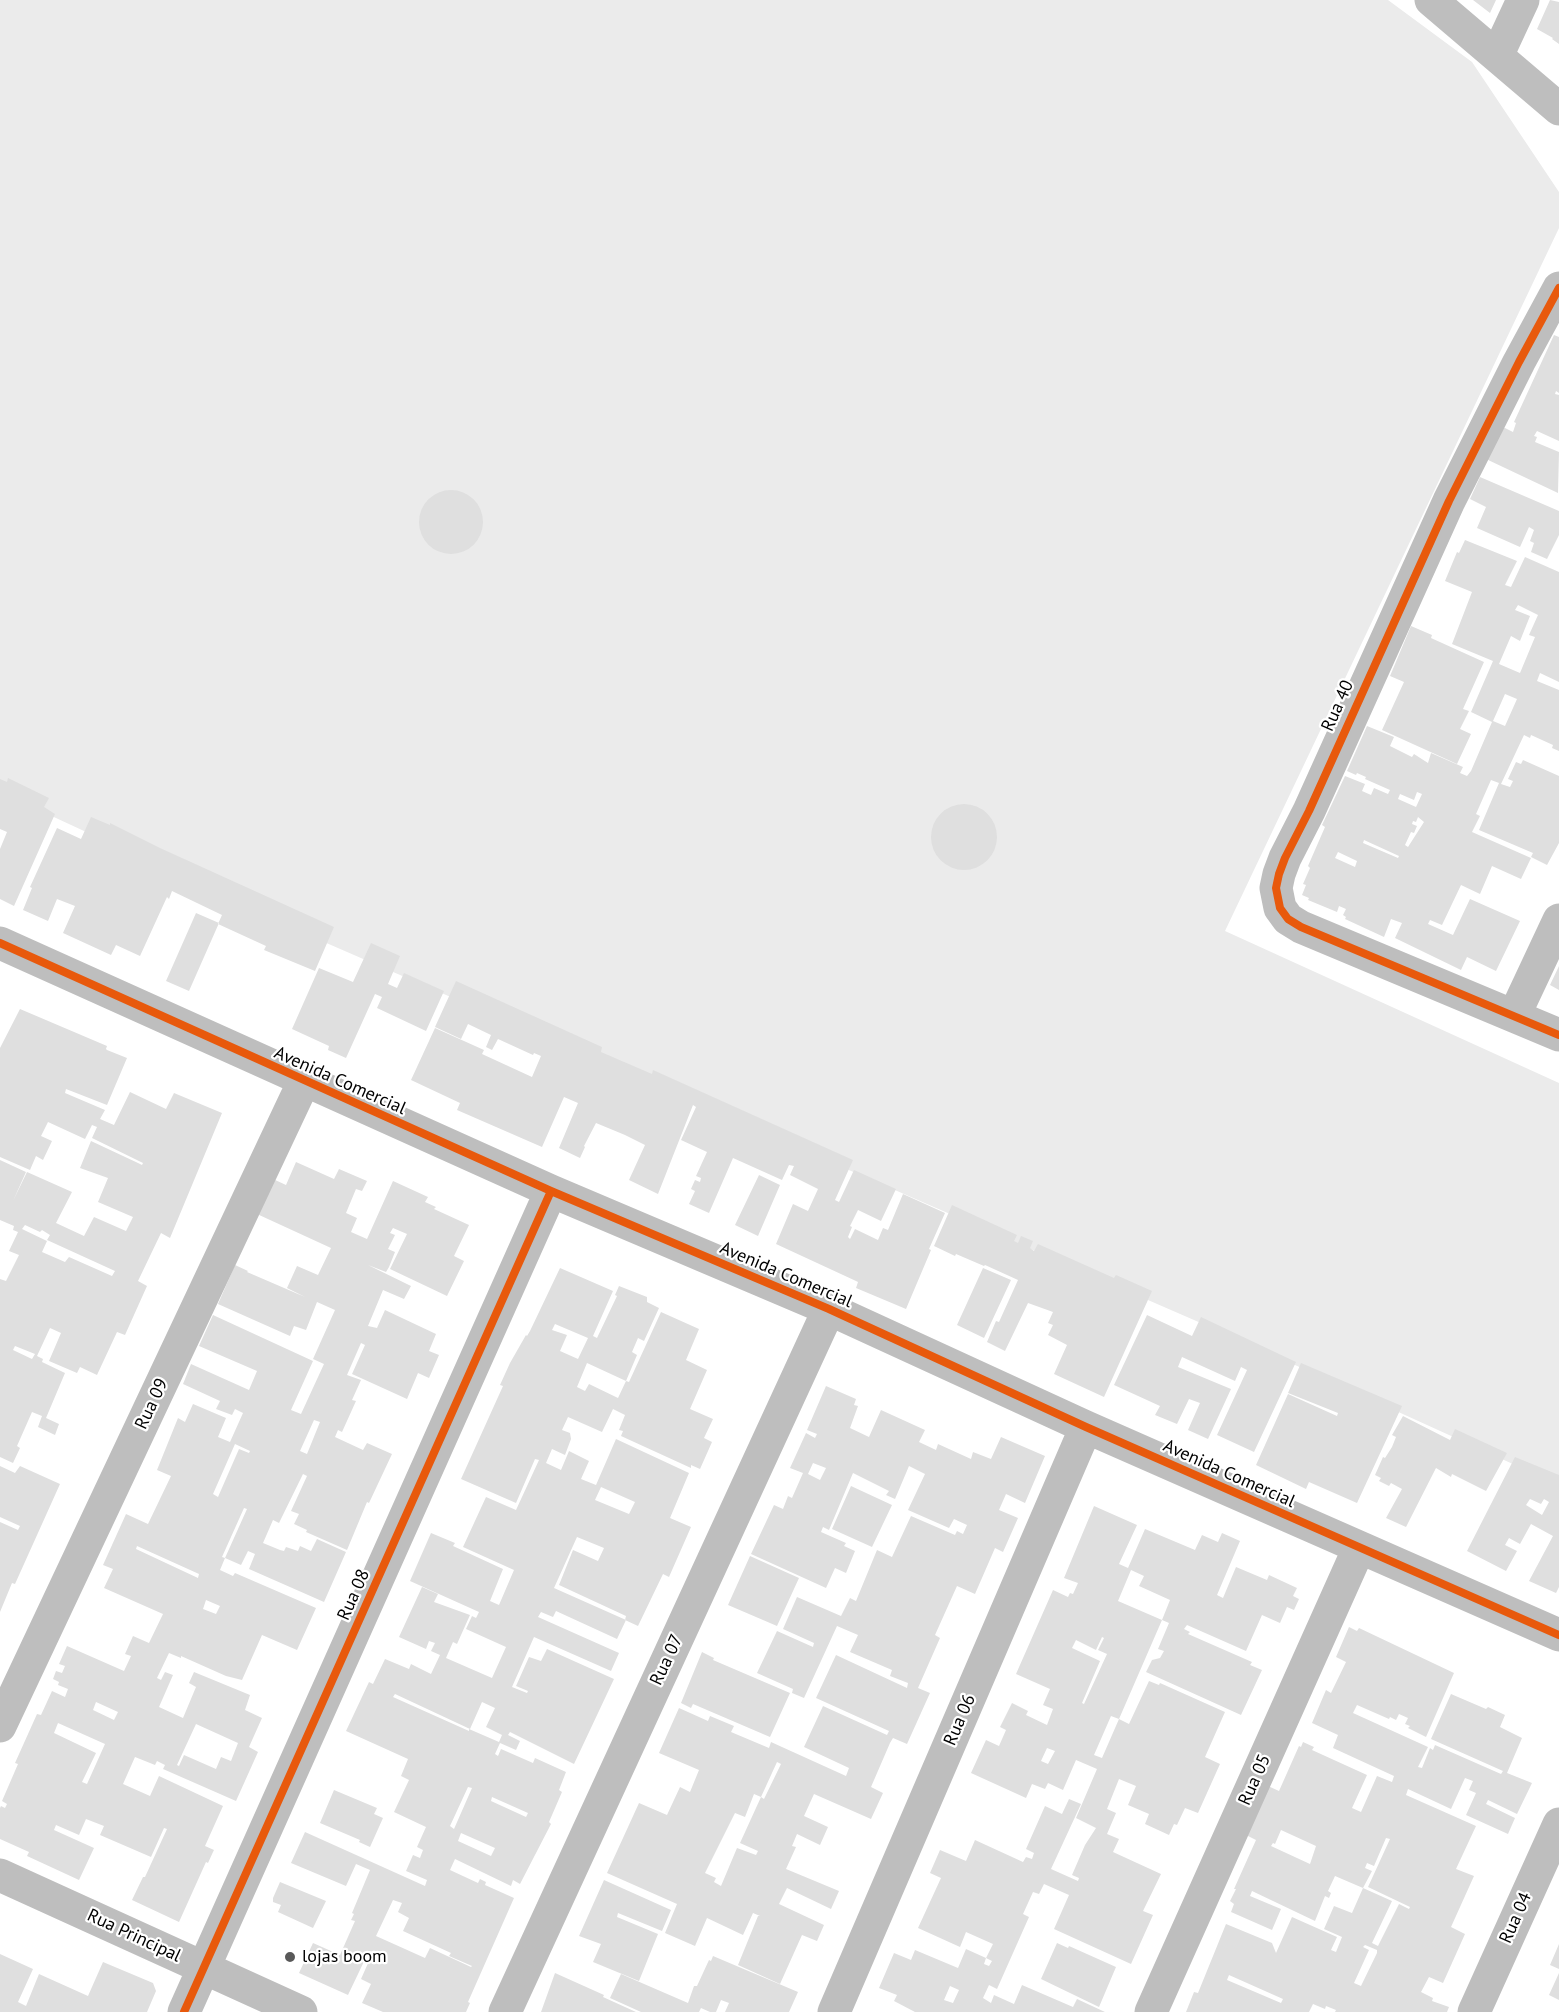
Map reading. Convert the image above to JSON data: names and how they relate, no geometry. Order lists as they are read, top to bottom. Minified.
{"streets":{"street":["Rua 40","Avenida Comercial","Rua 09","Rua 08","Rua 07","Rua 06","Rua 05","Rua 04","Rua Principal"]},"crossings":[["Avenida Comercial","Rua 09"],["Avenida Comercial","Rua 08"],["Avenida Comercial","Rua 07"],["Avenida Comercial","Rua 06"],["Avenida Comercial","Rua 05"],["Rua 08","Rua Principal"]],"places":["lojas boom"]}
